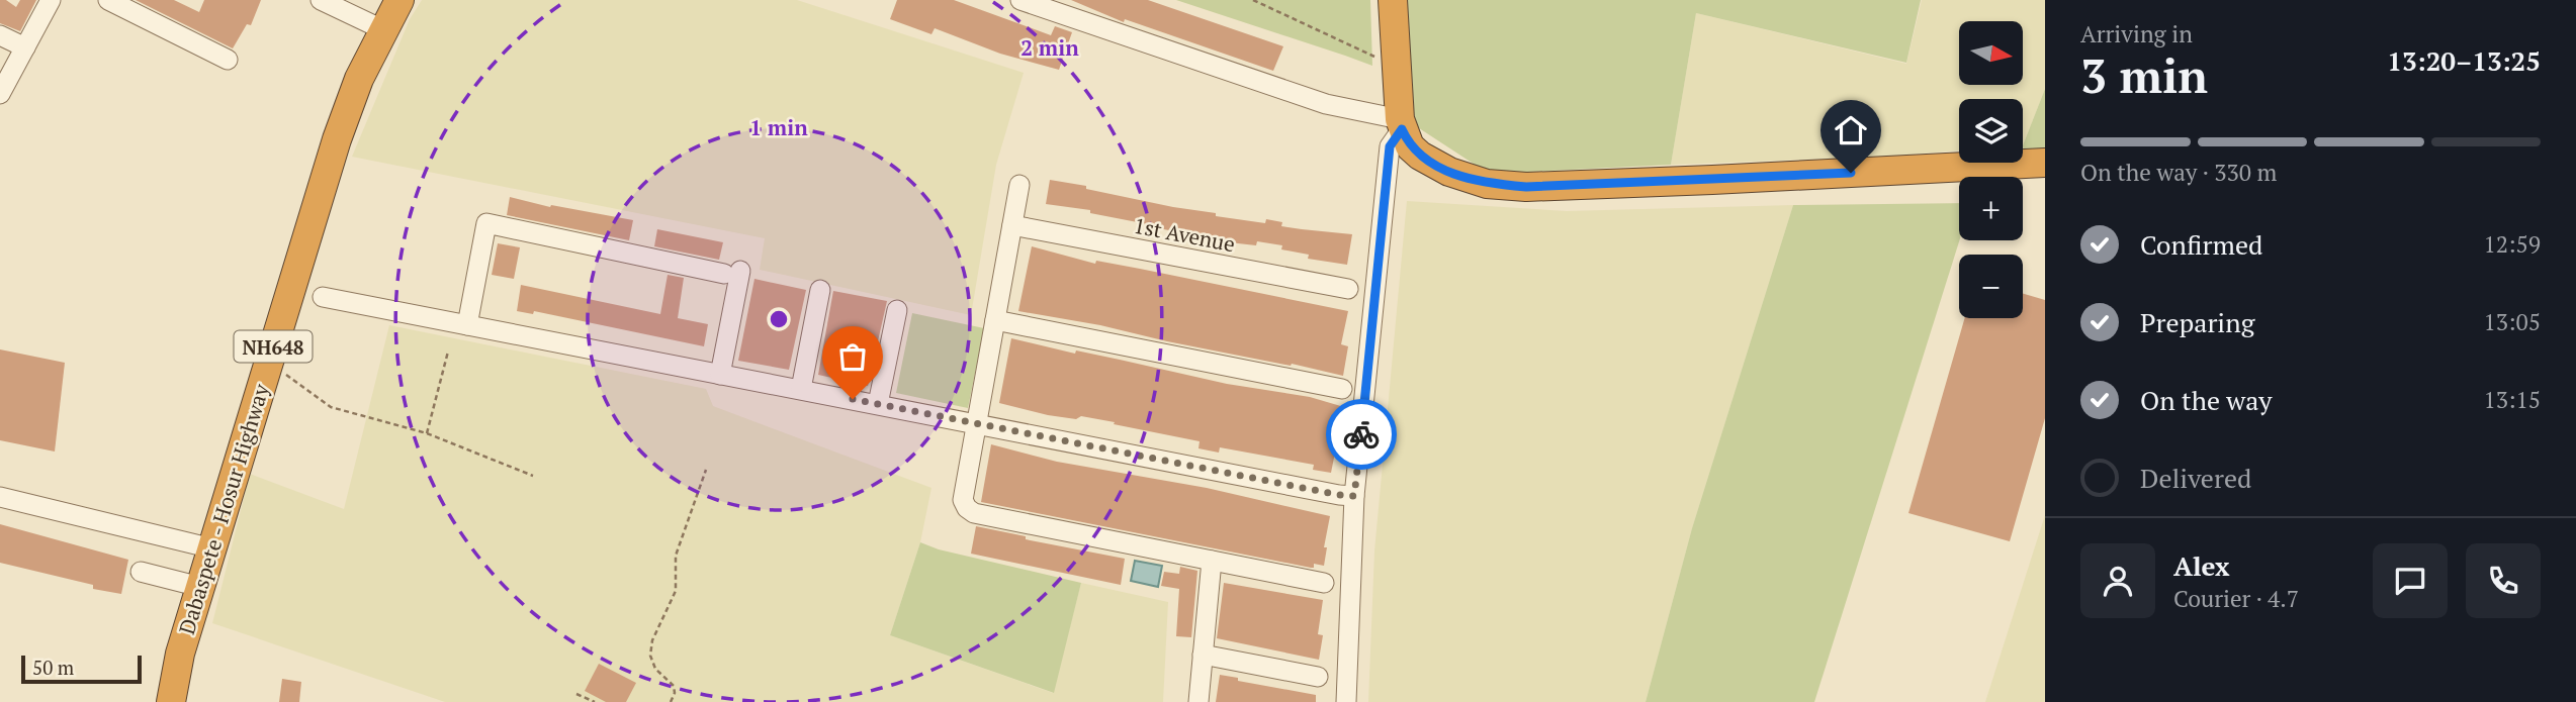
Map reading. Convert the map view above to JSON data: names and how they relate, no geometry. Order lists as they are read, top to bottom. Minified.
{"streets":{"highway":["NH648","Dabaspete - Hosur Highway"],"street":["1st Avenue"]},"scale_bar":"50 m","north":"right","page":{"heading":["3 min","Arriving in","13:20–13:25"],"panel":["Alex","Courier · 4.7"],"map_buttons":["+","−"],"bar":"On the way · 330 m","list":[["Confirmed","12:59"],["Preparing","13:05"],["On the way","13:15"],"Delivered"],"scale":"50 m"},"rings":["2 min","1 min"]}
